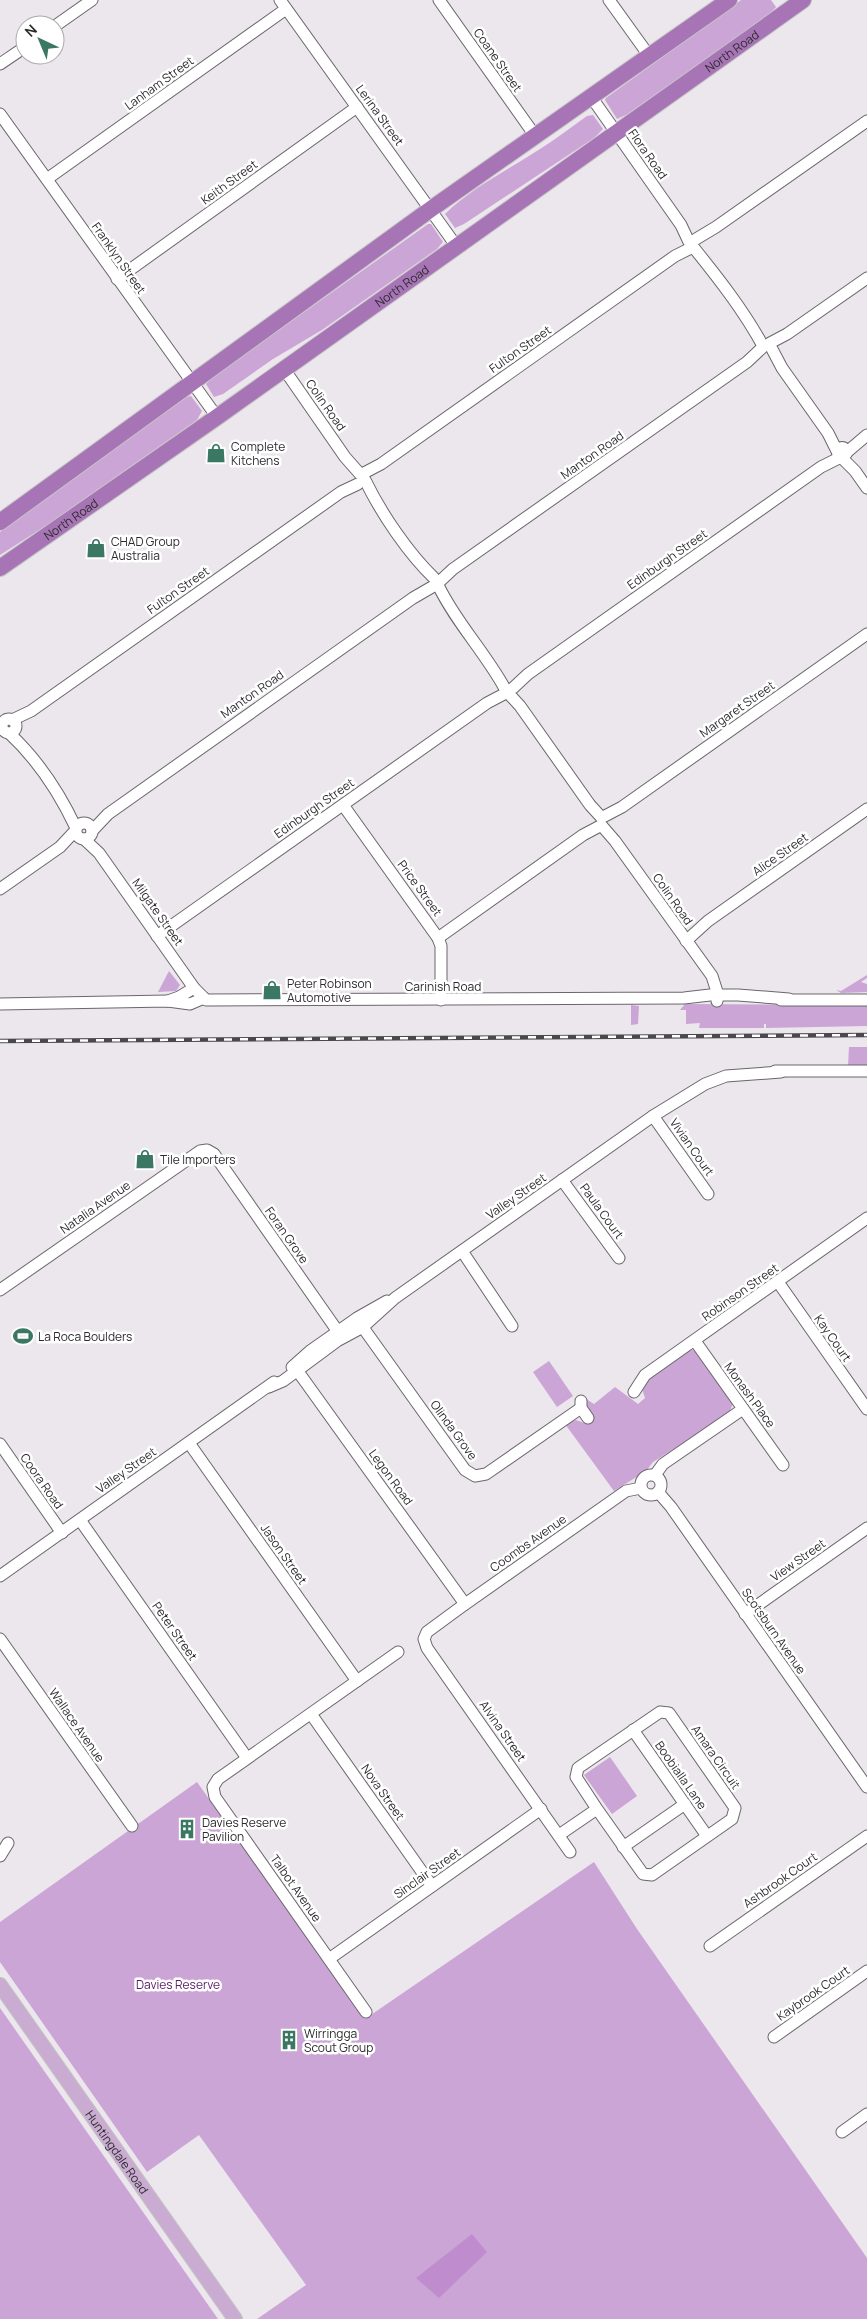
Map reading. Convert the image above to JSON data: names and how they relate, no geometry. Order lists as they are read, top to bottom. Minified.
{"streets":{"highway":["North Road"],"main road":["Huntingdale Road"],"street":["Coane Street","Lanham Street","Lerina Street","Flora Road","Keith Street","Franklyn Street","Fulton Street","Colin Road","Manton Road","Edinburgh Street","Margaret Street","Alice Street","Price Street","Milgate Street","Carinish Road","Vivian Court","Valley Street","Natalia Avenue","Paula Court","Foran Grove","Robinson Street","Kay Court","Monash Place","Olinda Grove","Legon Road","Coora Road","Coombs Avenue","Jason Street","View Street","Peter Street","Scotsburn Avenue","Wallace Avenue","Alvina Street","Amara Circuit","Boobialla Lane","Nova Street","Sinclair Street","Ashbrook Court","Talbot Avenue","Kaybrook Court"]},"crossings":[["North Road","Lerina Street"],["North Road","Flora Road"],["North Road","Franklyn Street"],["North Road","Colin Road"],["Lanham Street","Lerina Street"],["Lanham Street","Franklyn Street"],["Lerina Street","Keith Street"],["Flora Road","Fulton Street"],["Flora Road","Manton Road"],["Flora Road","Edinburgh Street"],["Keith Street","Franklyn Street"],["Fulton Street","Colin Road"],["Fulton Street","Milgate Street"],["Colin Road","Manton Road"],["Colin Road","Edinburgh Street"],["Colin Road","Margaret Street"],["Colin Road","Alice Street"],["Colin Road","Carinish Road"],["Manton Road","Milgate Street"],["Edinburgh Street","Price Street"],["Edinburgh Street","Milgate Street"],["Margaret Street","Price Street"],["Price Street","Carinish Road"],["Milgate Street","Carinish Road"],["Vivian Court","Valley Street"],["Valley Street","Paula Court"],["Valley Street","Foran Grove"],["Valley Street","Olinda Grove"],["Valley Street","Legon Road"],["Valley Street","Coora Road"],["Valley Street","Jason Street"],["Valley Street","Peter Street"],["Natalia Avenue","Foran Grove"],["Robinson Street","Kay Court"],["Robinson Street","Monash Place"],["Legon Road","Coombs Avenue"],["Coombs Avenue","Scotsburn Avenue"],["Coombs Avenue","Alvina Street"],["View Street","Scotsburn Avenue"],["Peter Street","Talbot Avenue"],["Alvina Street","Sinclair Street"],["Amara Circuit","Boobialla Lane"],["Nova Street","Sinclair Street"],["Sinclair Street","Talbot Avenue"]],"parks":["Davies Reserve"],"places":{"shop":["Complete Kitchens","CHAD Group Australia","Peter Robinson Automotive","Tile Importers"],"sports":["La Roca Boulders"],"building":["Davies Reserve Pavilion","Wirringga Scout Group"]},"north":"top left"}
